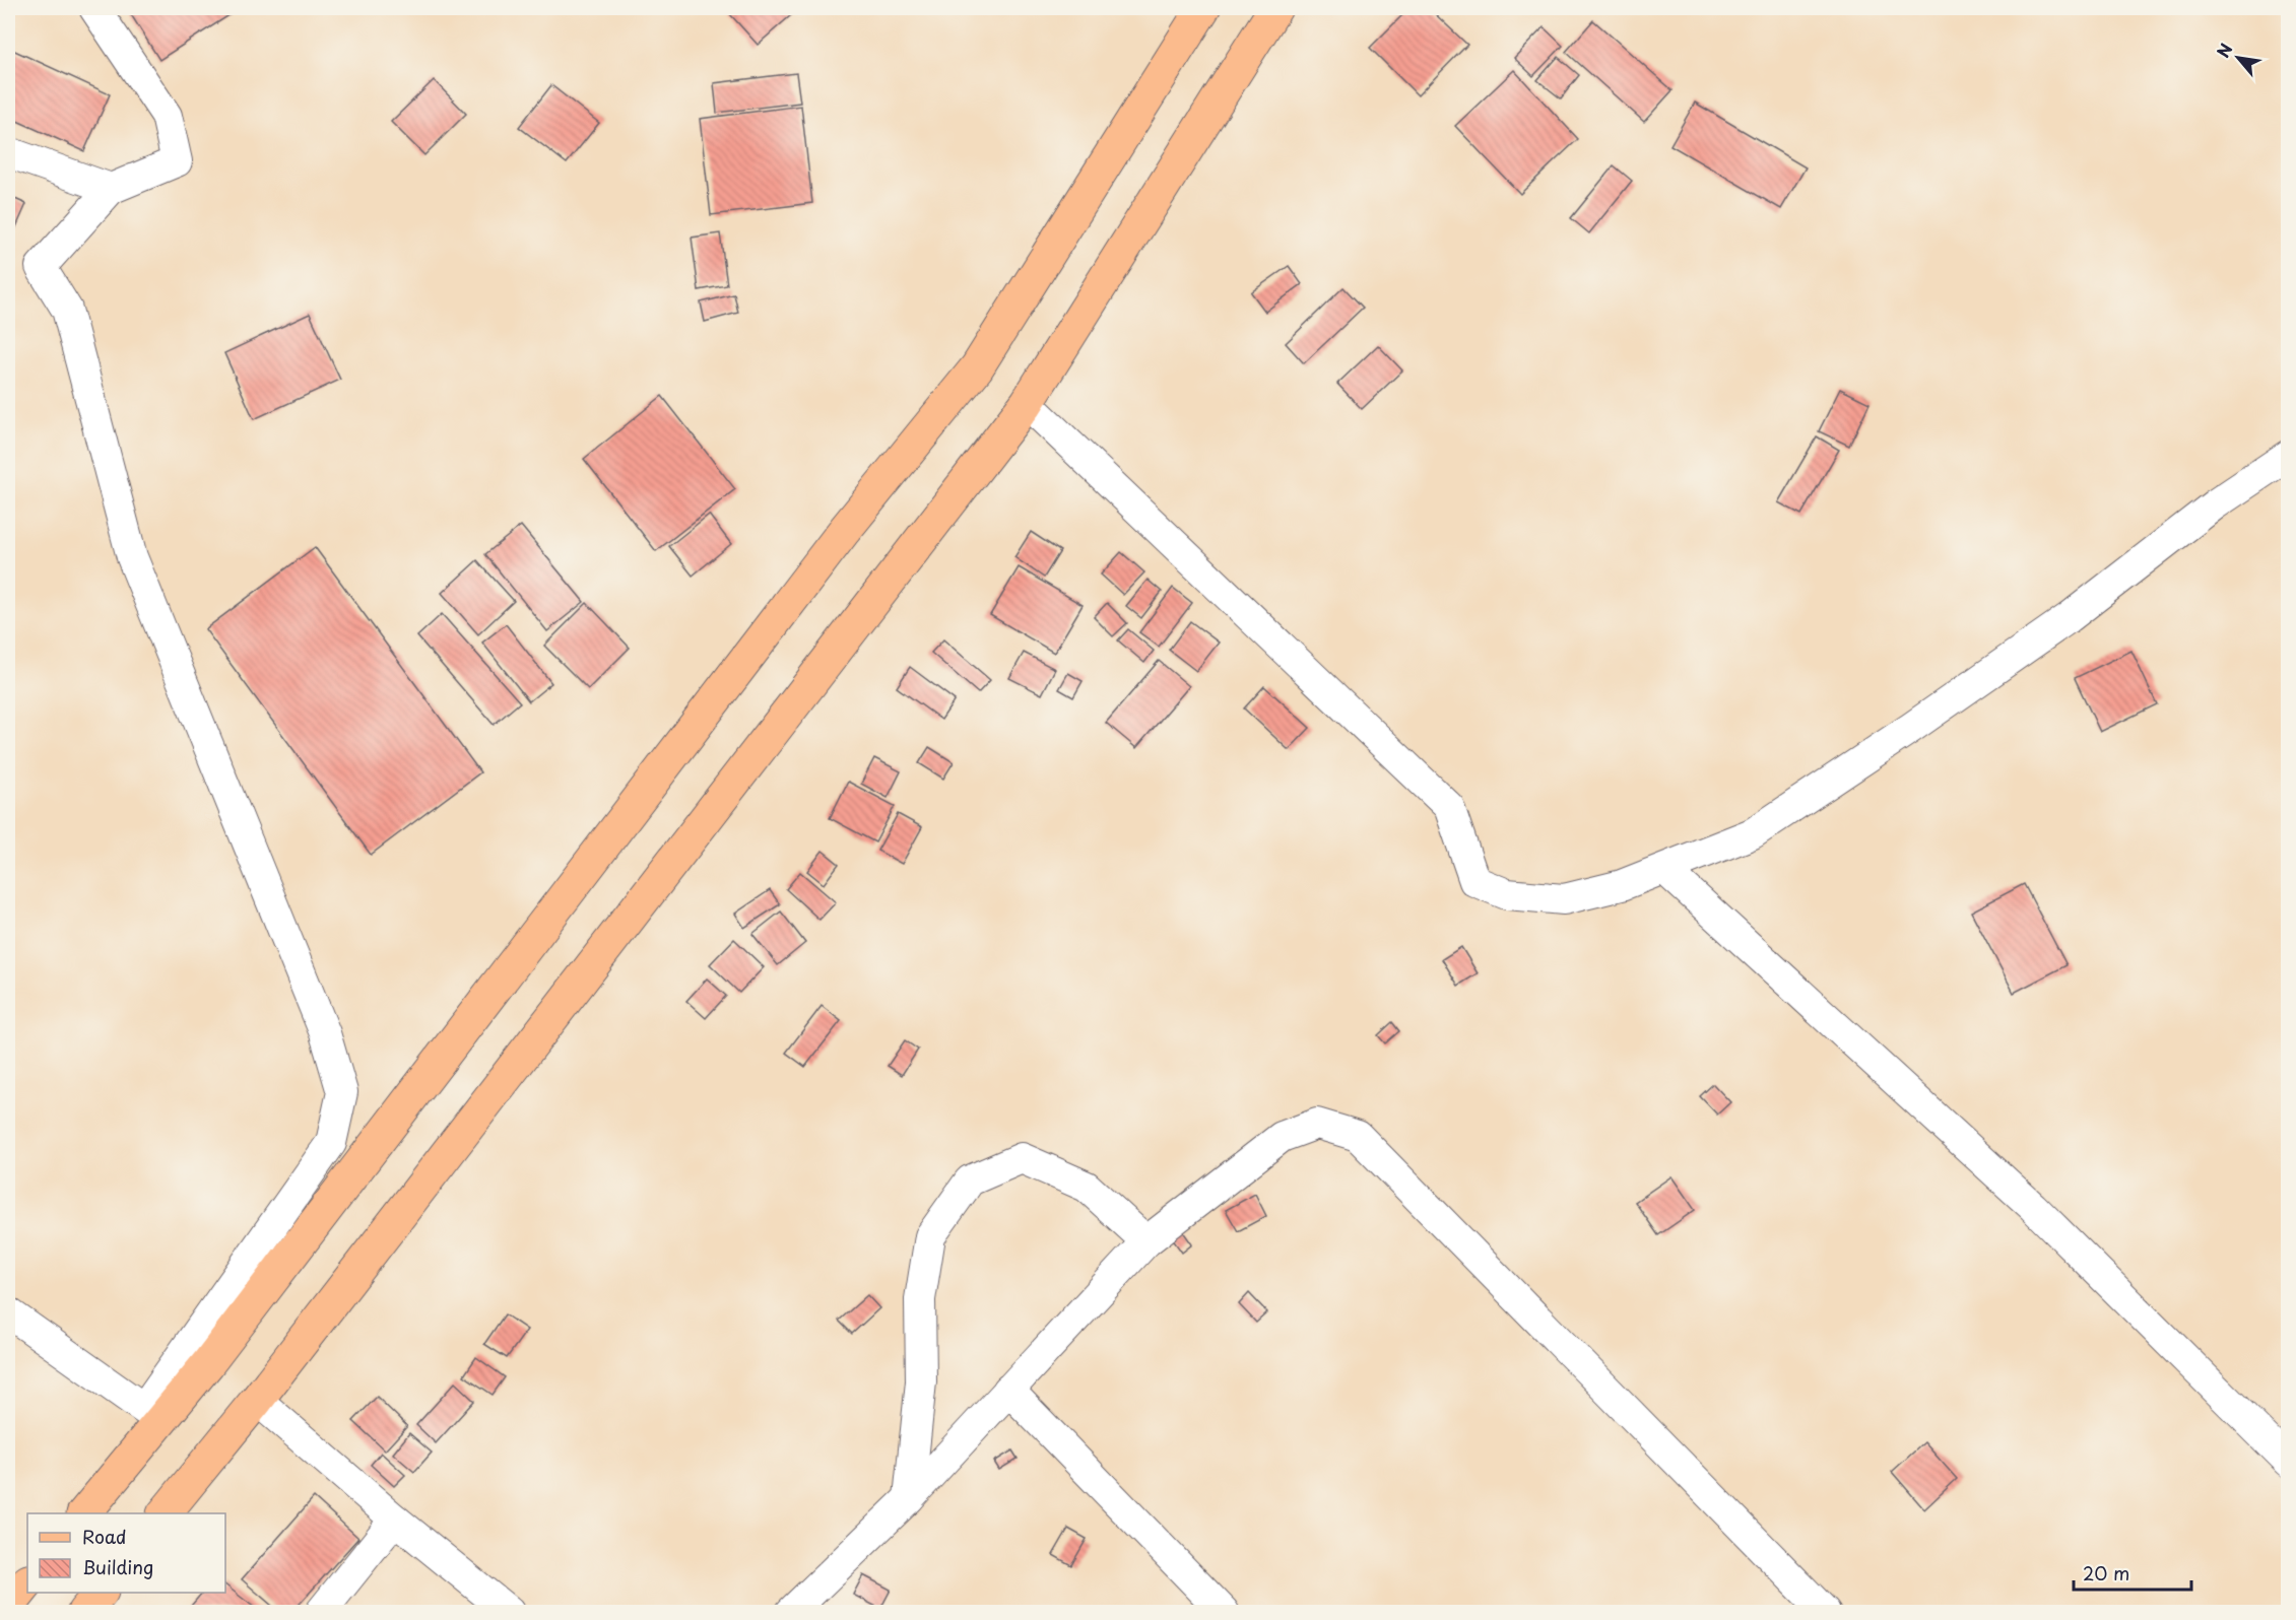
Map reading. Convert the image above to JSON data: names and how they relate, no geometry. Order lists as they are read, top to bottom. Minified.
{"legend":["Road","Building"],"scale_bar":"20 m","north":"top left"}
